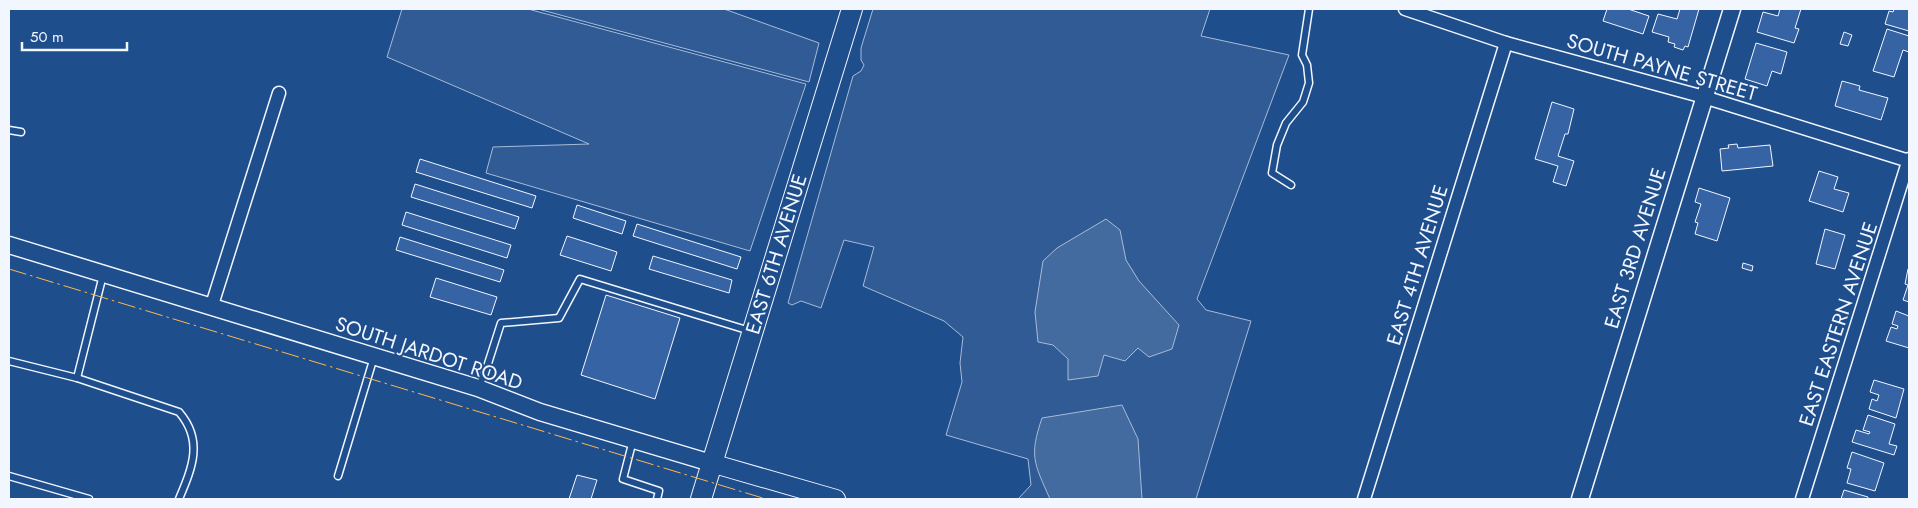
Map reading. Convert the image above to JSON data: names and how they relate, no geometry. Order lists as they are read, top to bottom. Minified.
{"streets":{"main road":["EAST 6TH AVENUE","SOUTH JARDOT ROAD"],"street":["SOUTH PAYNE STREET","EAST 3RD AVENUE","EAST 4TH AVENUE","EAST EASTERN AVENUE"]},"crossings":[["SOUTH PAYNE STREET","EAST 3RD AVENUE"],["SOUTH PAYNE STREET","EAST 4TH AVENUE"],["SOUTH PAYNE STREET","EAST EASTERN AVENUE"],["EAST 6TH AVENUE","SOUTH JARDOT ROAD"]],"scale_bar":"50 m"}
